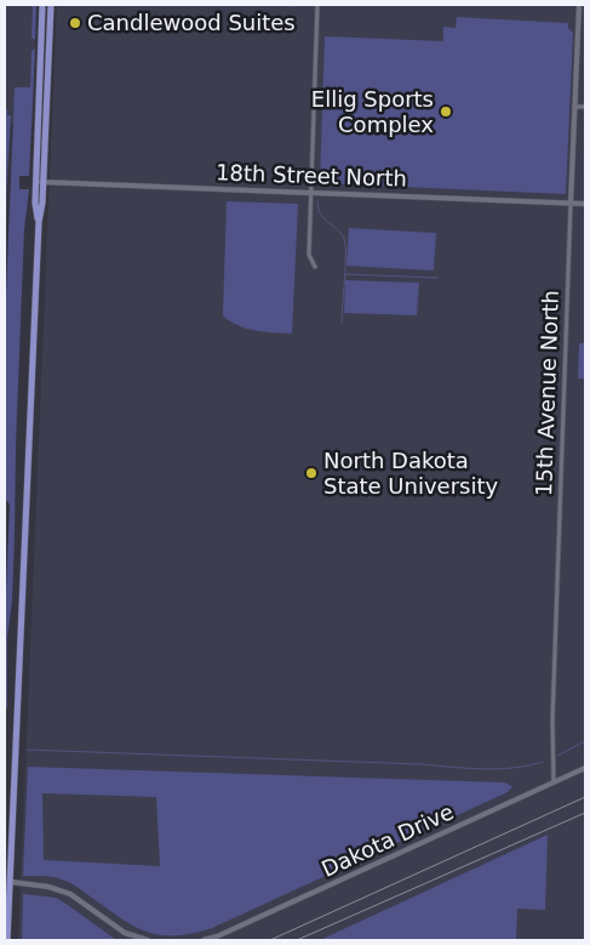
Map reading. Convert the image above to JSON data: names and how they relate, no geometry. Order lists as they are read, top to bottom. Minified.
{"streets":{"street":["18th Street North","15th Avenue North","Dakota Drive"]},"crossings":[["18th Street North","15th Avenue North"],["15th Avenue North","Dakota Drive"]],"places":["Candlewood Suites","Ellig Sports Complex","North Dakota State University"]}
